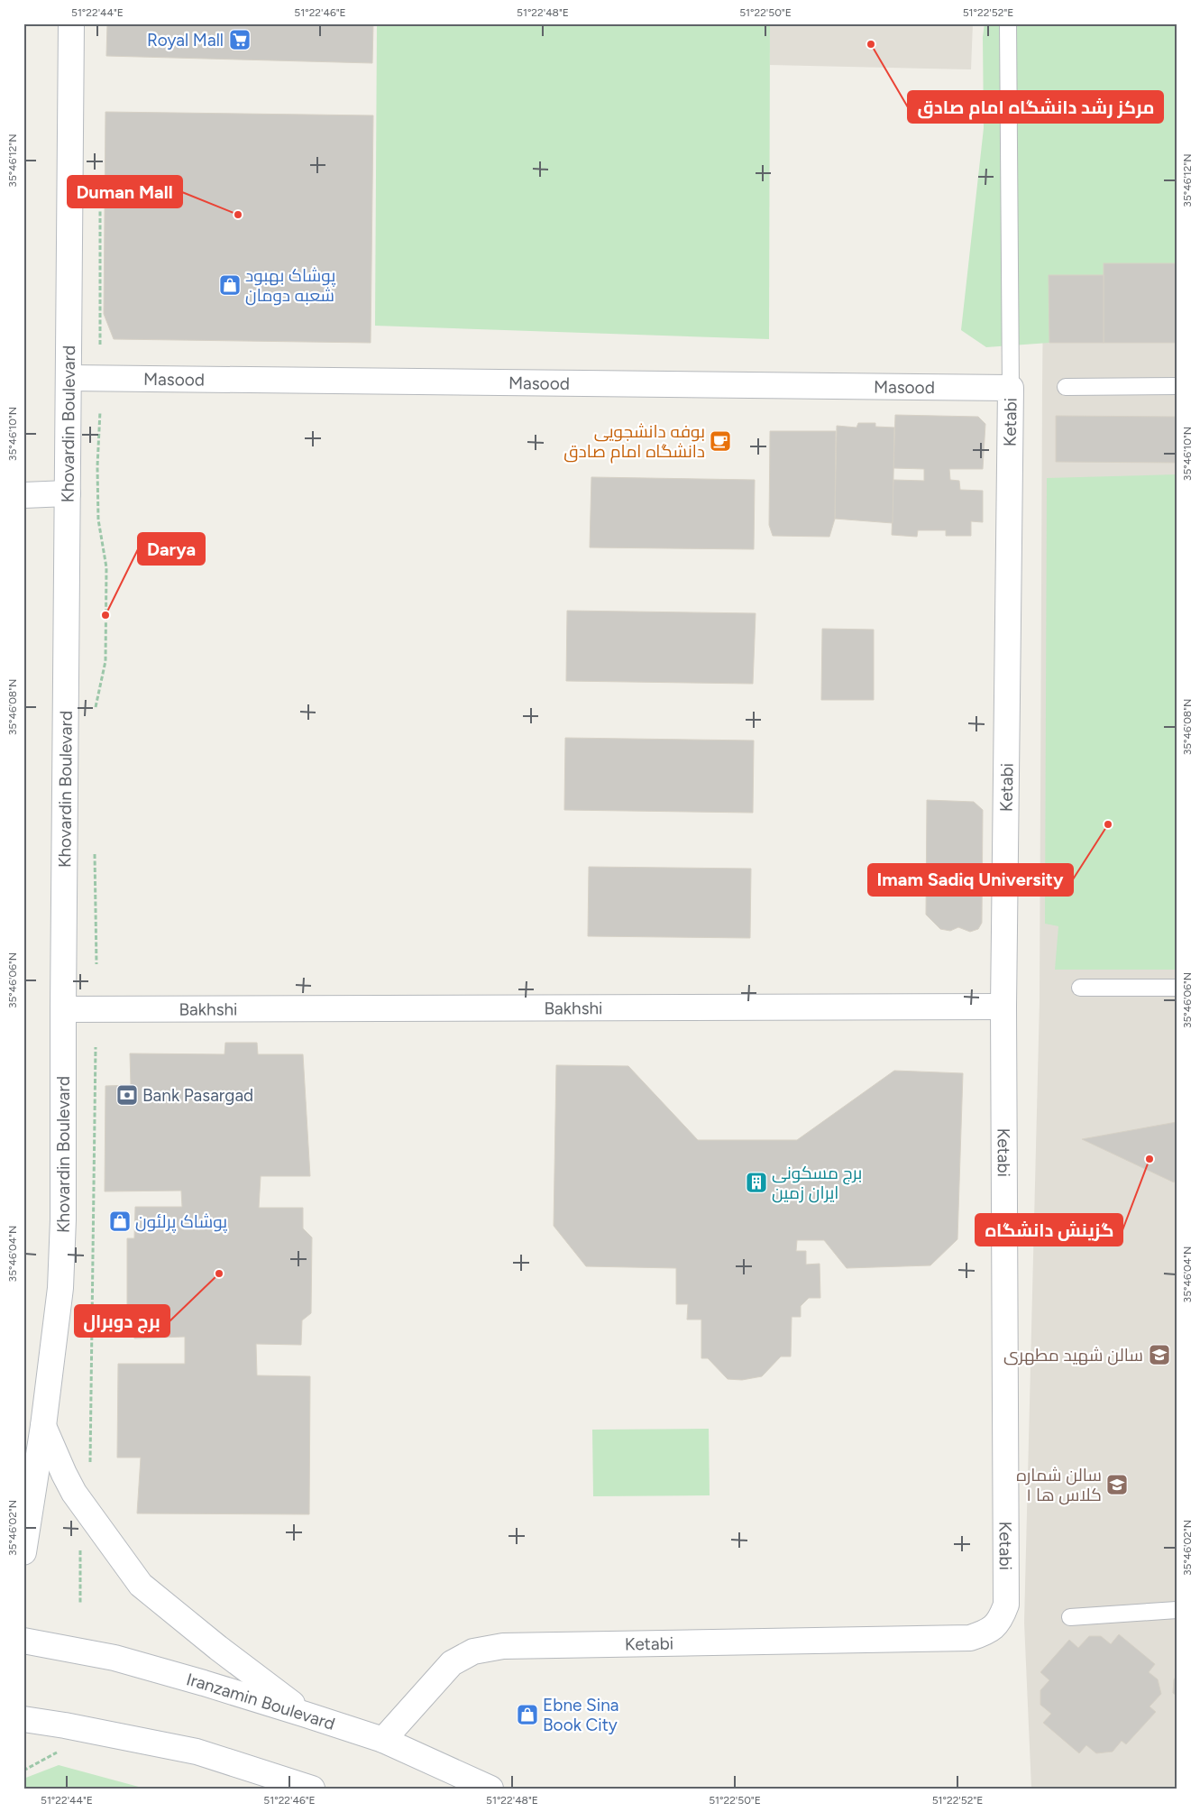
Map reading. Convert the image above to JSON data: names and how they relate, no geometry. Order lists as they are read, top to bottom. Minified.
{"streets":{"street":["Masood","Ketabi","Khovardin Boulevard","Bakhshi","Iranzamin Boulevard"]},"crossings":[["Masood","Ketabi"],["Masood","Khovardin Boulevard"],["Ketabi","Bakhshi"],["Ketabi","Iranzamin Boulevard"],["Khovardin Boulevard","Bakhshi"]],"places":{"supermarket":["Royal Mall"],"other":["مرکز رشد دانشگاه امام صادق","Duman Mall","Darya","Imam Sadiq University","گزینش دانشگاه","برج دوبرال"],"shop":["پوشاک بهبود شعبه دومان","پوشاک پرلئون","Ebne Sina Book City"],"cafe":["بوفه دانشجویی دانشگاه امام صادق"],"bank":["Bank Pasargad"],"building":["برج مسکونی ایران زمین"],"school or university":["سالن شهید مطهری","سالن شماره ۱ کلاس ها"]},"coordinates":["51°22'44\"E","51°22'46\"E","51°22'48\"E","51°22'50\"E","51°22'52\"E","35°46'12\"N","35°46'10\"N","35°46'08\"N","35°46'06\"N","35°46'04\"N","35°46'02\"N"]}
